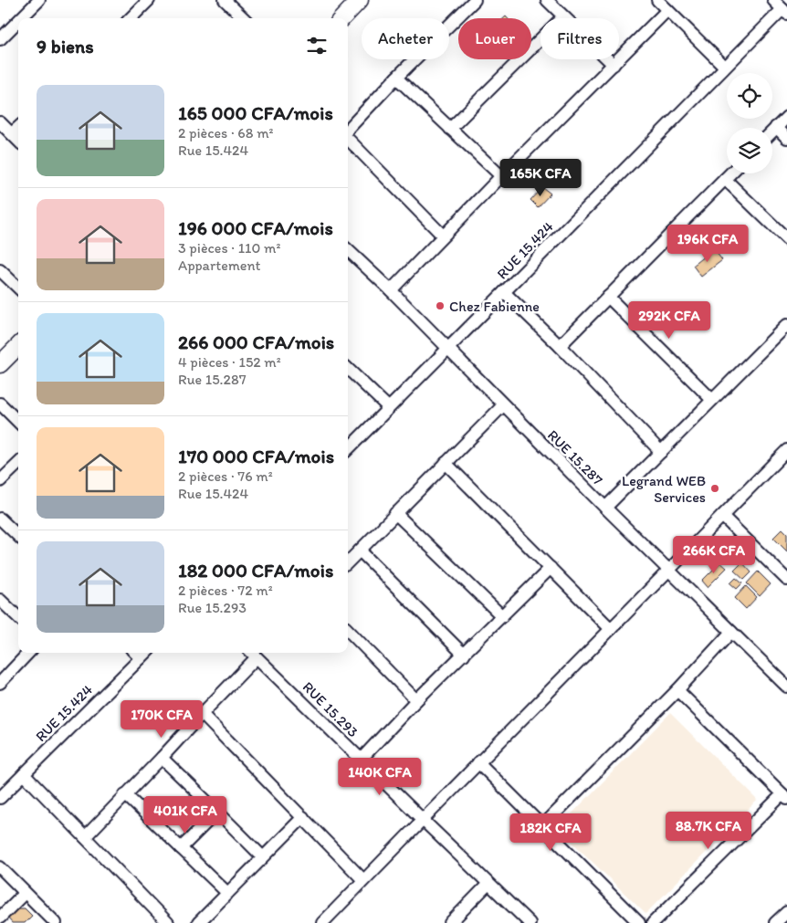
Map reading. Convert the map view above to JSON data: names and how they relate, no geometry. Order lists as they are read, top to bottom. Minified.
{"streets":{"street":["RUE 15.424","RUE 15.287","RUE 15.293"]},"crossings":[["RUE 15.424","RUE 15.287"]],"places":["Chez Fabienne","Legrand WEB Services"],"page":{"chip":["Acheter","Louer","Filtres"],"heading":"9 biens","list":[{"name":"165 000 CFA/mois","note":"2 pièces · 68 m² · Rue 15.424"},{"name":"196 000 CFA/mois","note":"3 pièces · 110 m² · Appartement"},{"name":"266 000 CFA/mois","note":"4 pièces · 152 m² · Rue 15.287"},{"name":"170 000 CFA/mois","note":"2 pièces · 76 m² · Rue 15.424"},{"name":"182 000 CFA/mois","note":"2 pièces · 72 m² · Rue 15.293"}],"price":["165K CFA","196K CFA","292K CFA","266K CFA","170K CFA","140K CFA","401K CFA","88.7K CFA","182K CFA"]}}
